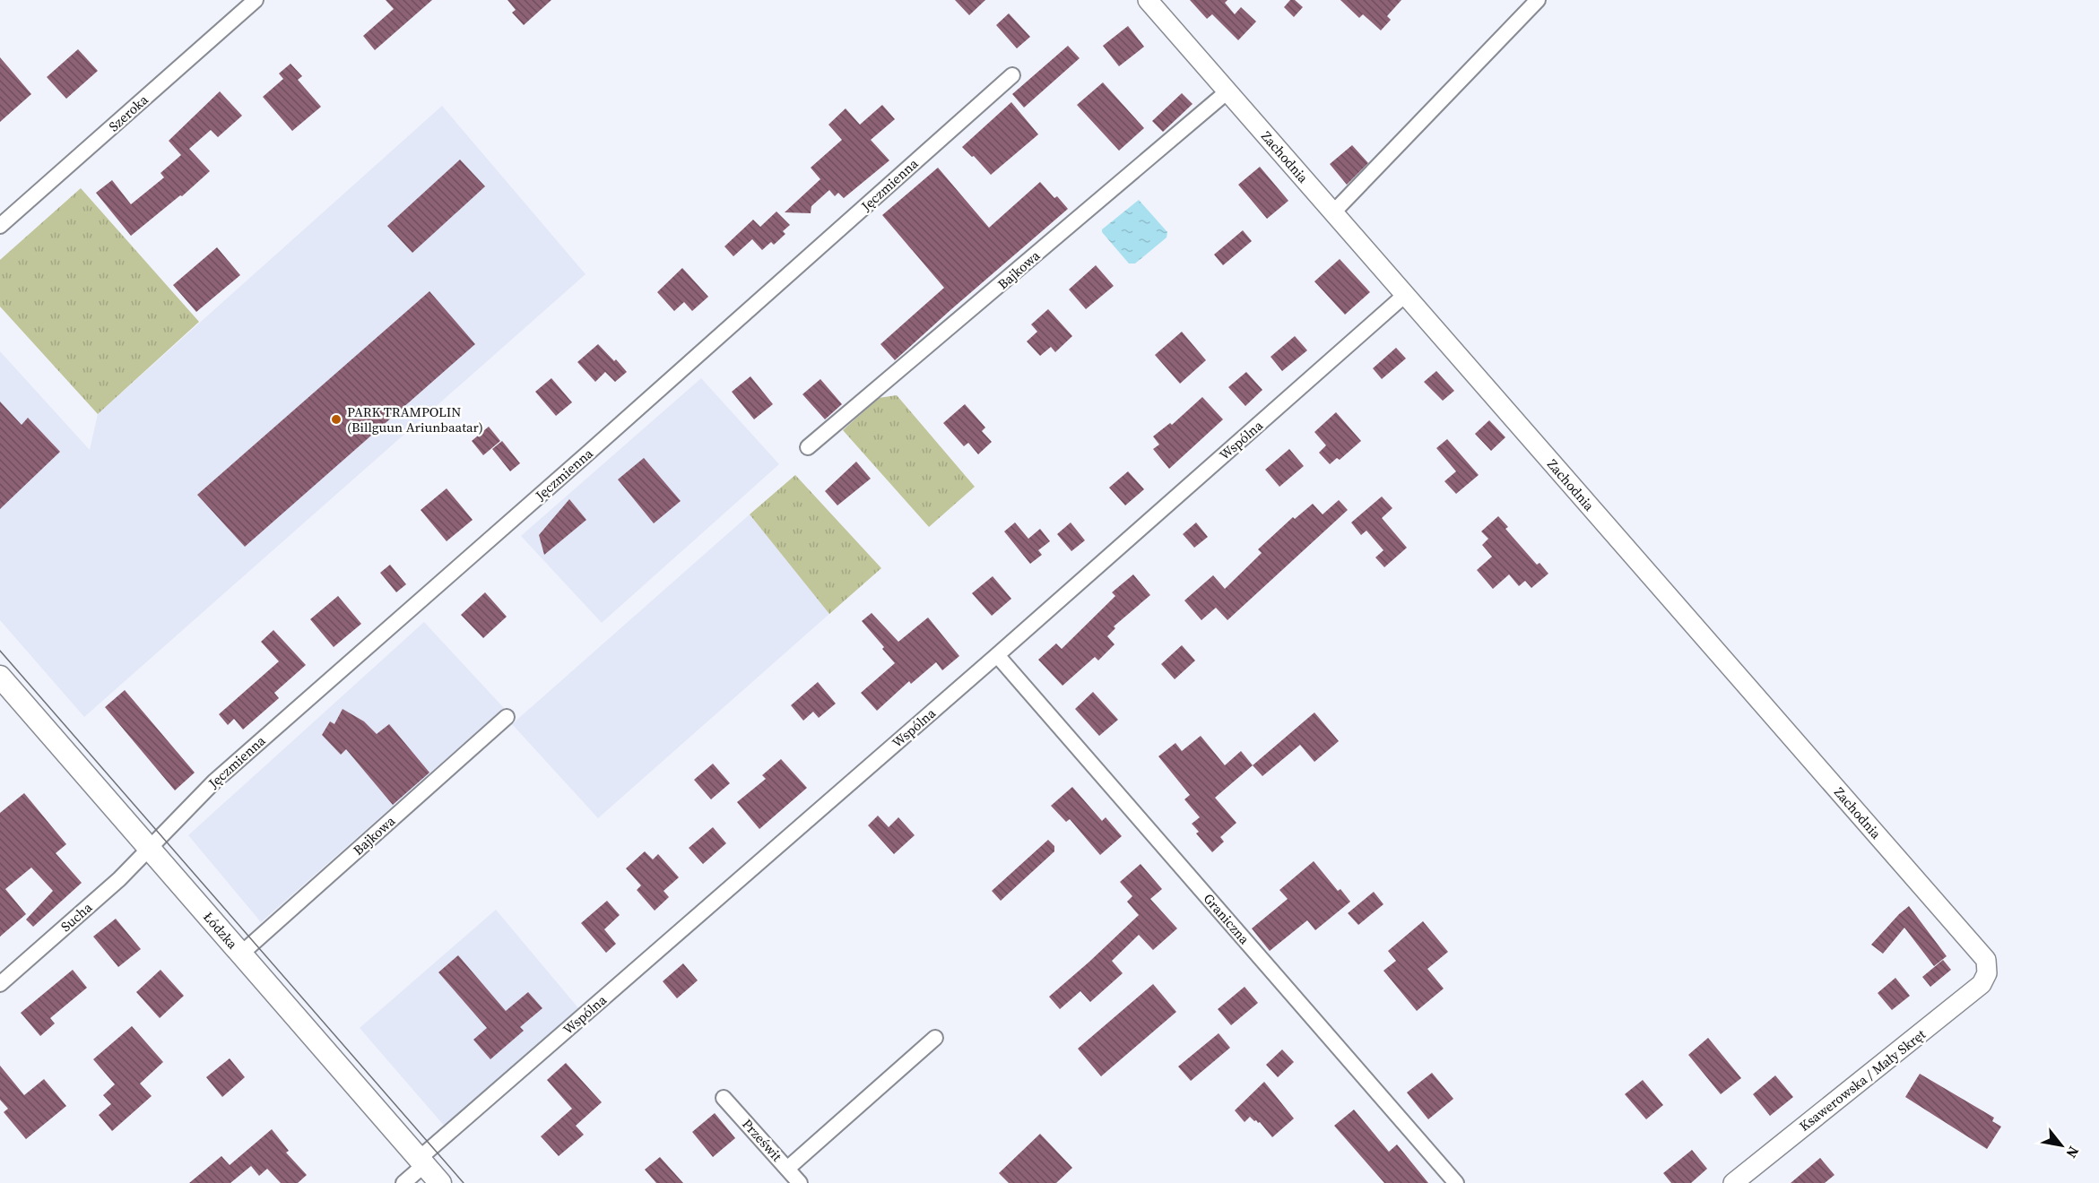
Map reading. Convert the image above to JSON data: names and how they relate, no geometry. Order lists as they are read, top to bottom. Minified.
{"streets":{"main road":["Łódzka"],"street":["Szeroka","Zachodnia","Jęczmienna","Bajkowa","Wspólna","Sucha","Graniczna","Ksawerowska / Mały Skręt","Prześwit"]},"crossings":[["Zachodnia","Bajkowa"],["Zachodnia","Wspólna"],["Zachodnia","Ksawerowska / Mały Skręt"],["Jęczmienna","Sucha"],["Jęczmienna","Łódzka"],["Bajkowa","Łódzka"],["Wspólna","Graniczna"],["Wspólna","Łódzka"],["Sucha","Łódzka"]],"places":["PARK TRAMPOLIN (Billguun Ariunbaatar)"],"north":"bottom right"}
